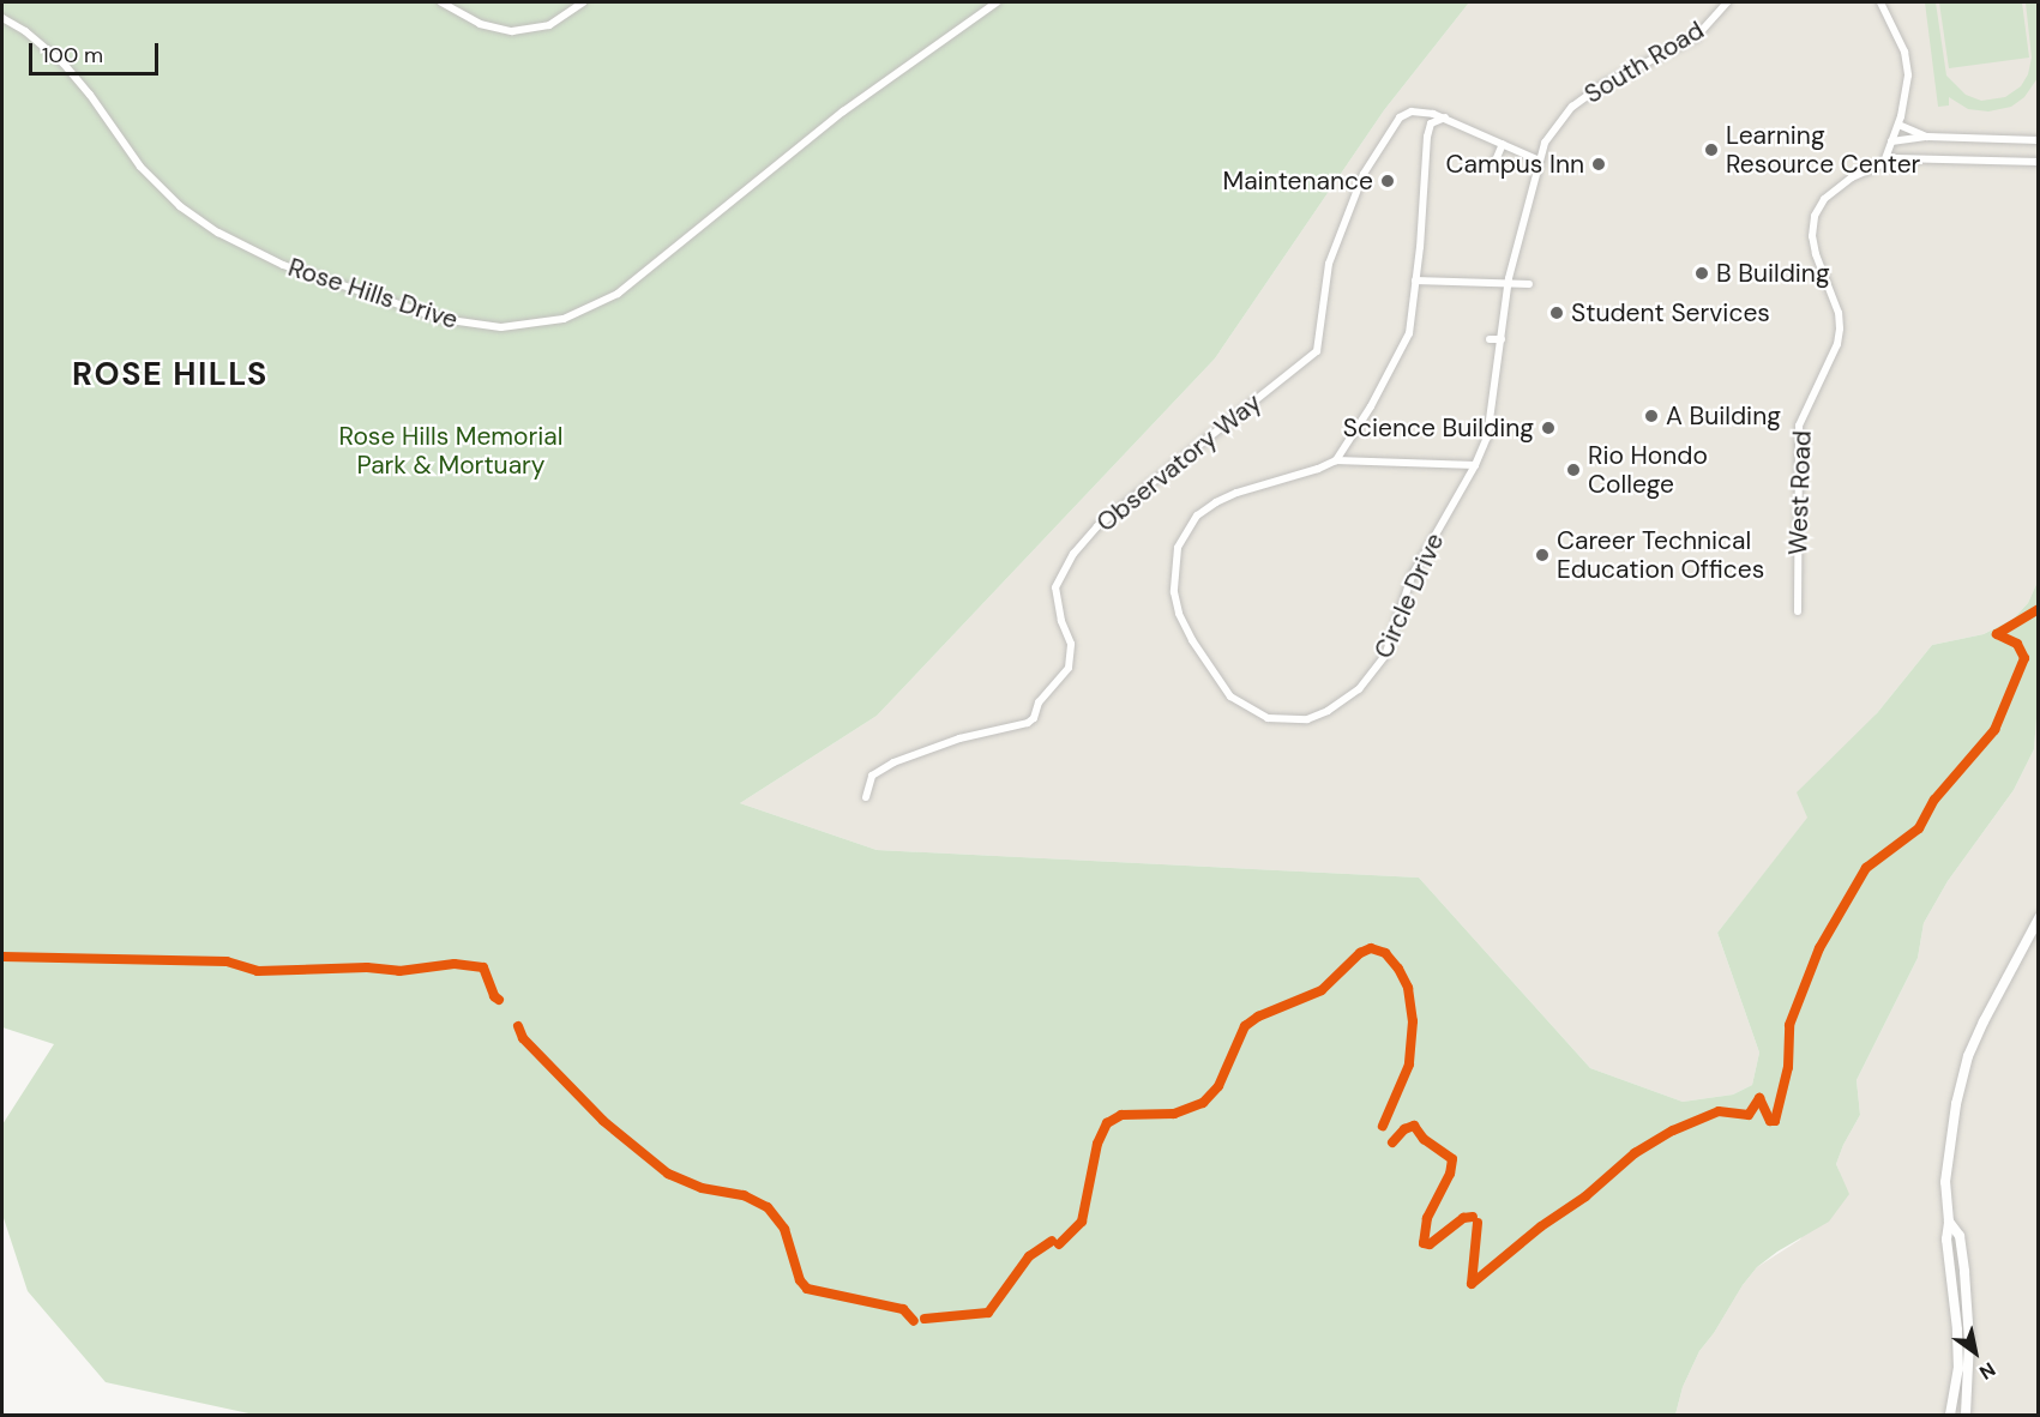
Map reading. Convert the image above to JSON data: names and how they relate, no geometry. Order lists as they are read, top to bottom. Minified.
{"streets":{"street":["South Road","Rose Hills Drive","Observatory Way","West Road","Circle Drive"]},"crossings":[["South Road","Observatory Way"],["South Road","Circle Drive"],["Observatory Way","Circle Drive"]],"districts":["ROSE HILLS"],"parks":["Rose Hills Memorial Park & Mortuary"],"places":["Learning Resource Center","Campus Inn","Maintenance","B Building","Student Services","A Building","Science Building","Rio Hondo College","Career Technical Education Offices"],"scale_bar":"100 m","north":"bottom right"}
